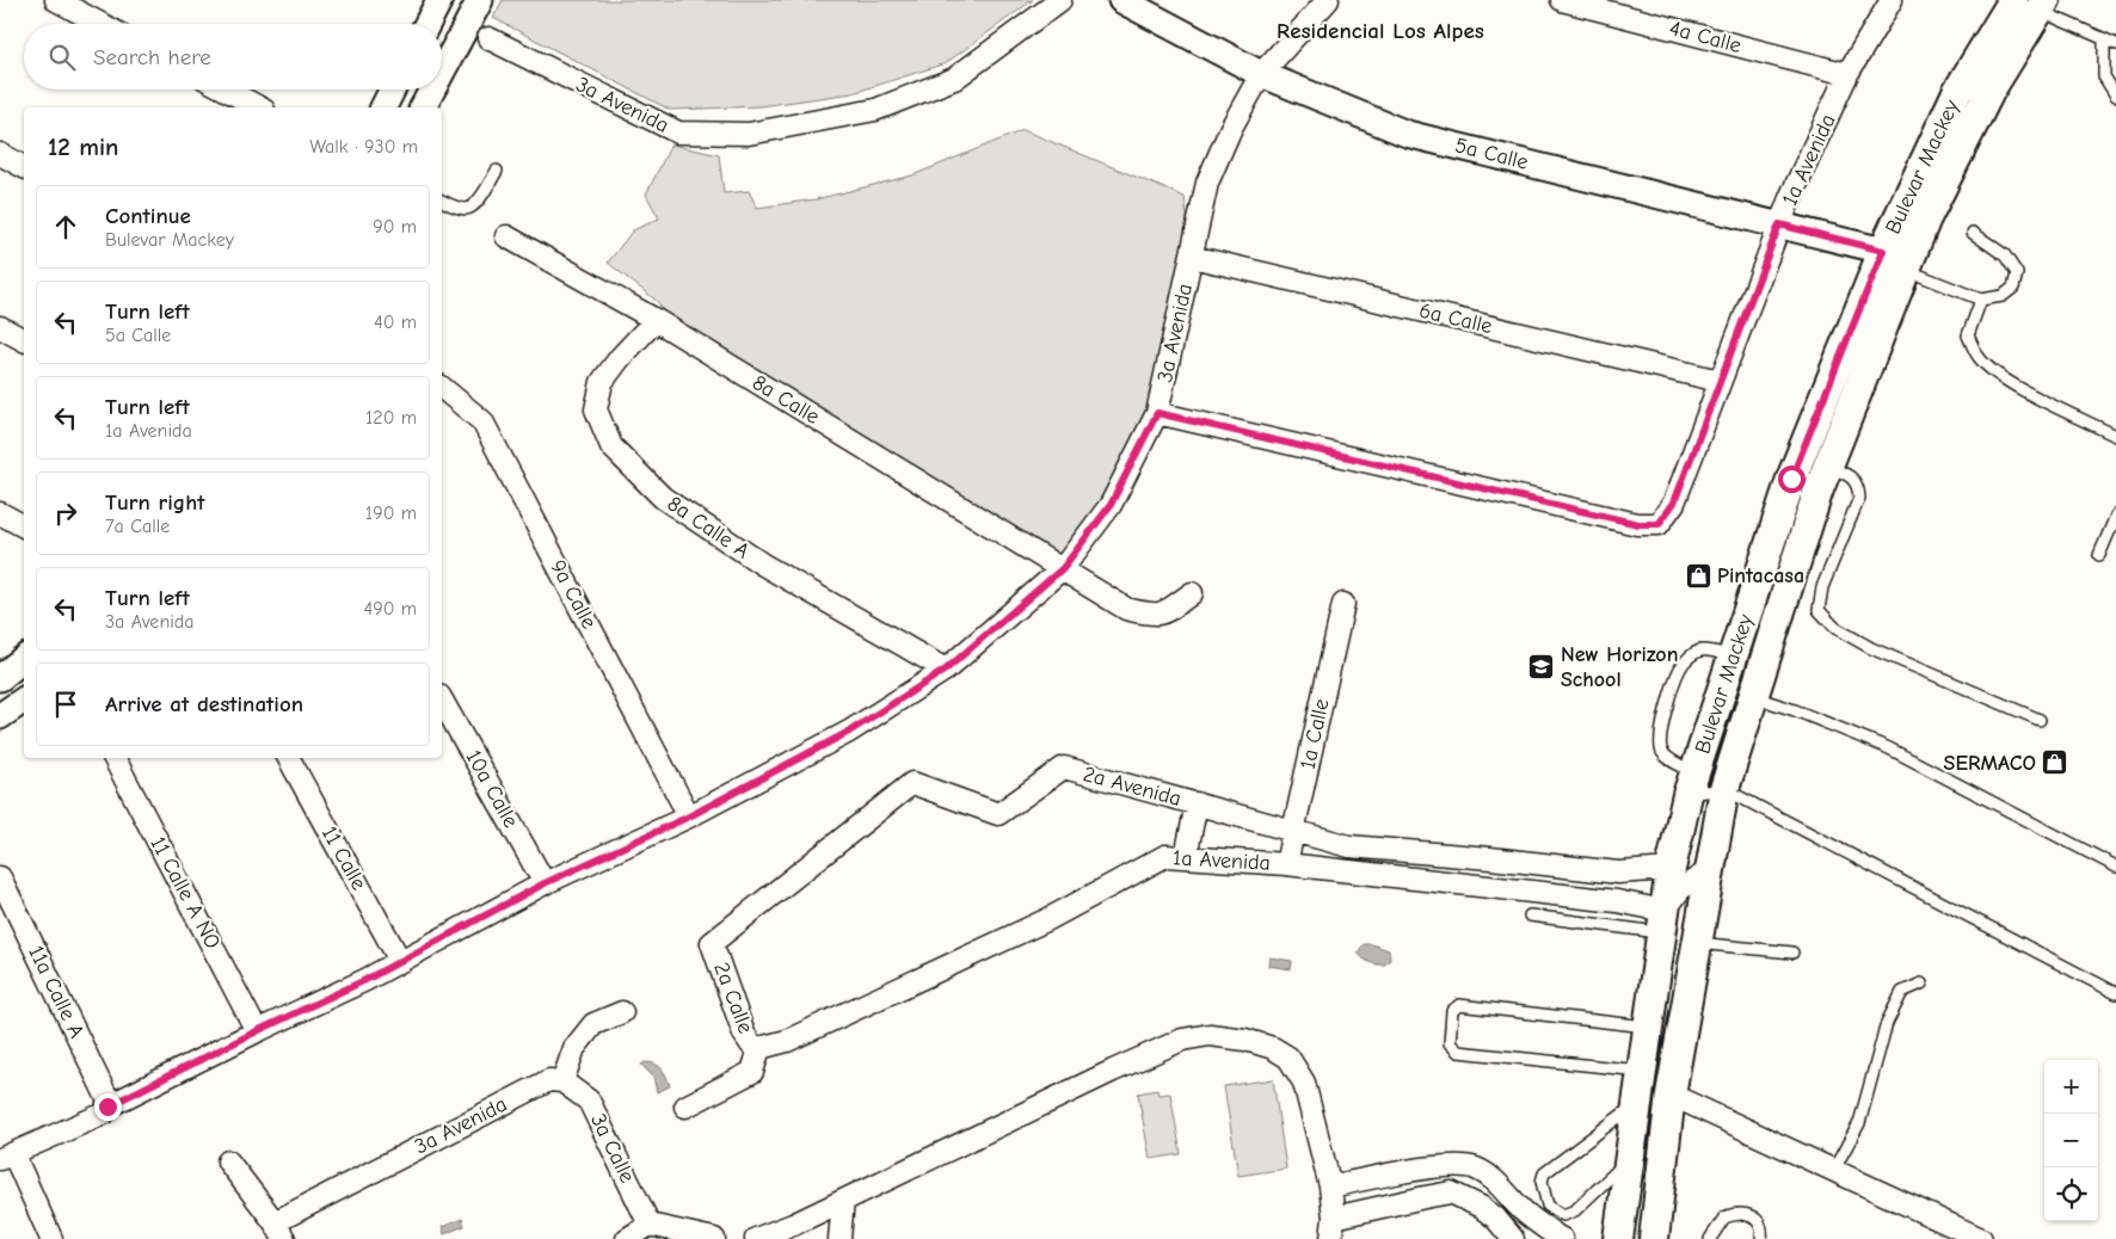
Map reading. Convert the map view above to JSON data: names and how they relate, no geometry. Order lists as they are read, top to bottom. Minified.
{"streets":{"main road":["Bulevar Mackey"],"street":["4a Calle","3a Avenida","5a Calle","1a Avenida","6a Calle","8a Calle","8a Calle A","9a Calle","1a Calle","2a Avenida","10a Calle","11 Calle","11 Calle A NO","11a Calle A","2a Calle","3a Calle"]},"crossings":[["4a Calle","1a Avenida"],["3a Avenida","5a Calle"],["3a Avenida","1a Avenida"],["3a Avenida","6a Calle"],["3a Avenida","8a Calle"],["3a Avenida","8a Calle A"],["3a Avenida","9a Calle"],["3a Avenida","10a Calle"],["3a Avenida","11 Calle"],["3a Avenida","11 Calle A NO"],["3a Avenida","11a Calle A"],["3a Avenida","3a Calle"],["5a Calle","1a Avenida"],["5a Calle","Bulevar Mackey"],["1a Avenida","Bulevar Mackey"],["1a Avenida","6a Calle"],["1a Avenida","1a Calle"],["1a Avenida","2a Calle"],["Bulevar Mackey","2a Avenida"],["8a Calle","8a Calle A"],["1a Calle","2a Avenida"],["2a Avenida","2a Calle"]],"districts":["Residencial Los Alpes"],"places":{"shop":["Pintacasa","SERMACO"],"school or university":["New Horizon School"]},"page":{"search":"Search here","heading":["12 min","Walk · 930 m"],"list":[["Continue","Bulevar Mackey","90 m"],["Turn left","5a Calle","40 m"],["Turn left","1a Avenida","120 m"],["Turn right","7a Calle","190 m"],["Turn left","3a Avenida","490 m"],"Arrive at destination"],"map_buttons":["+","−"]}}
